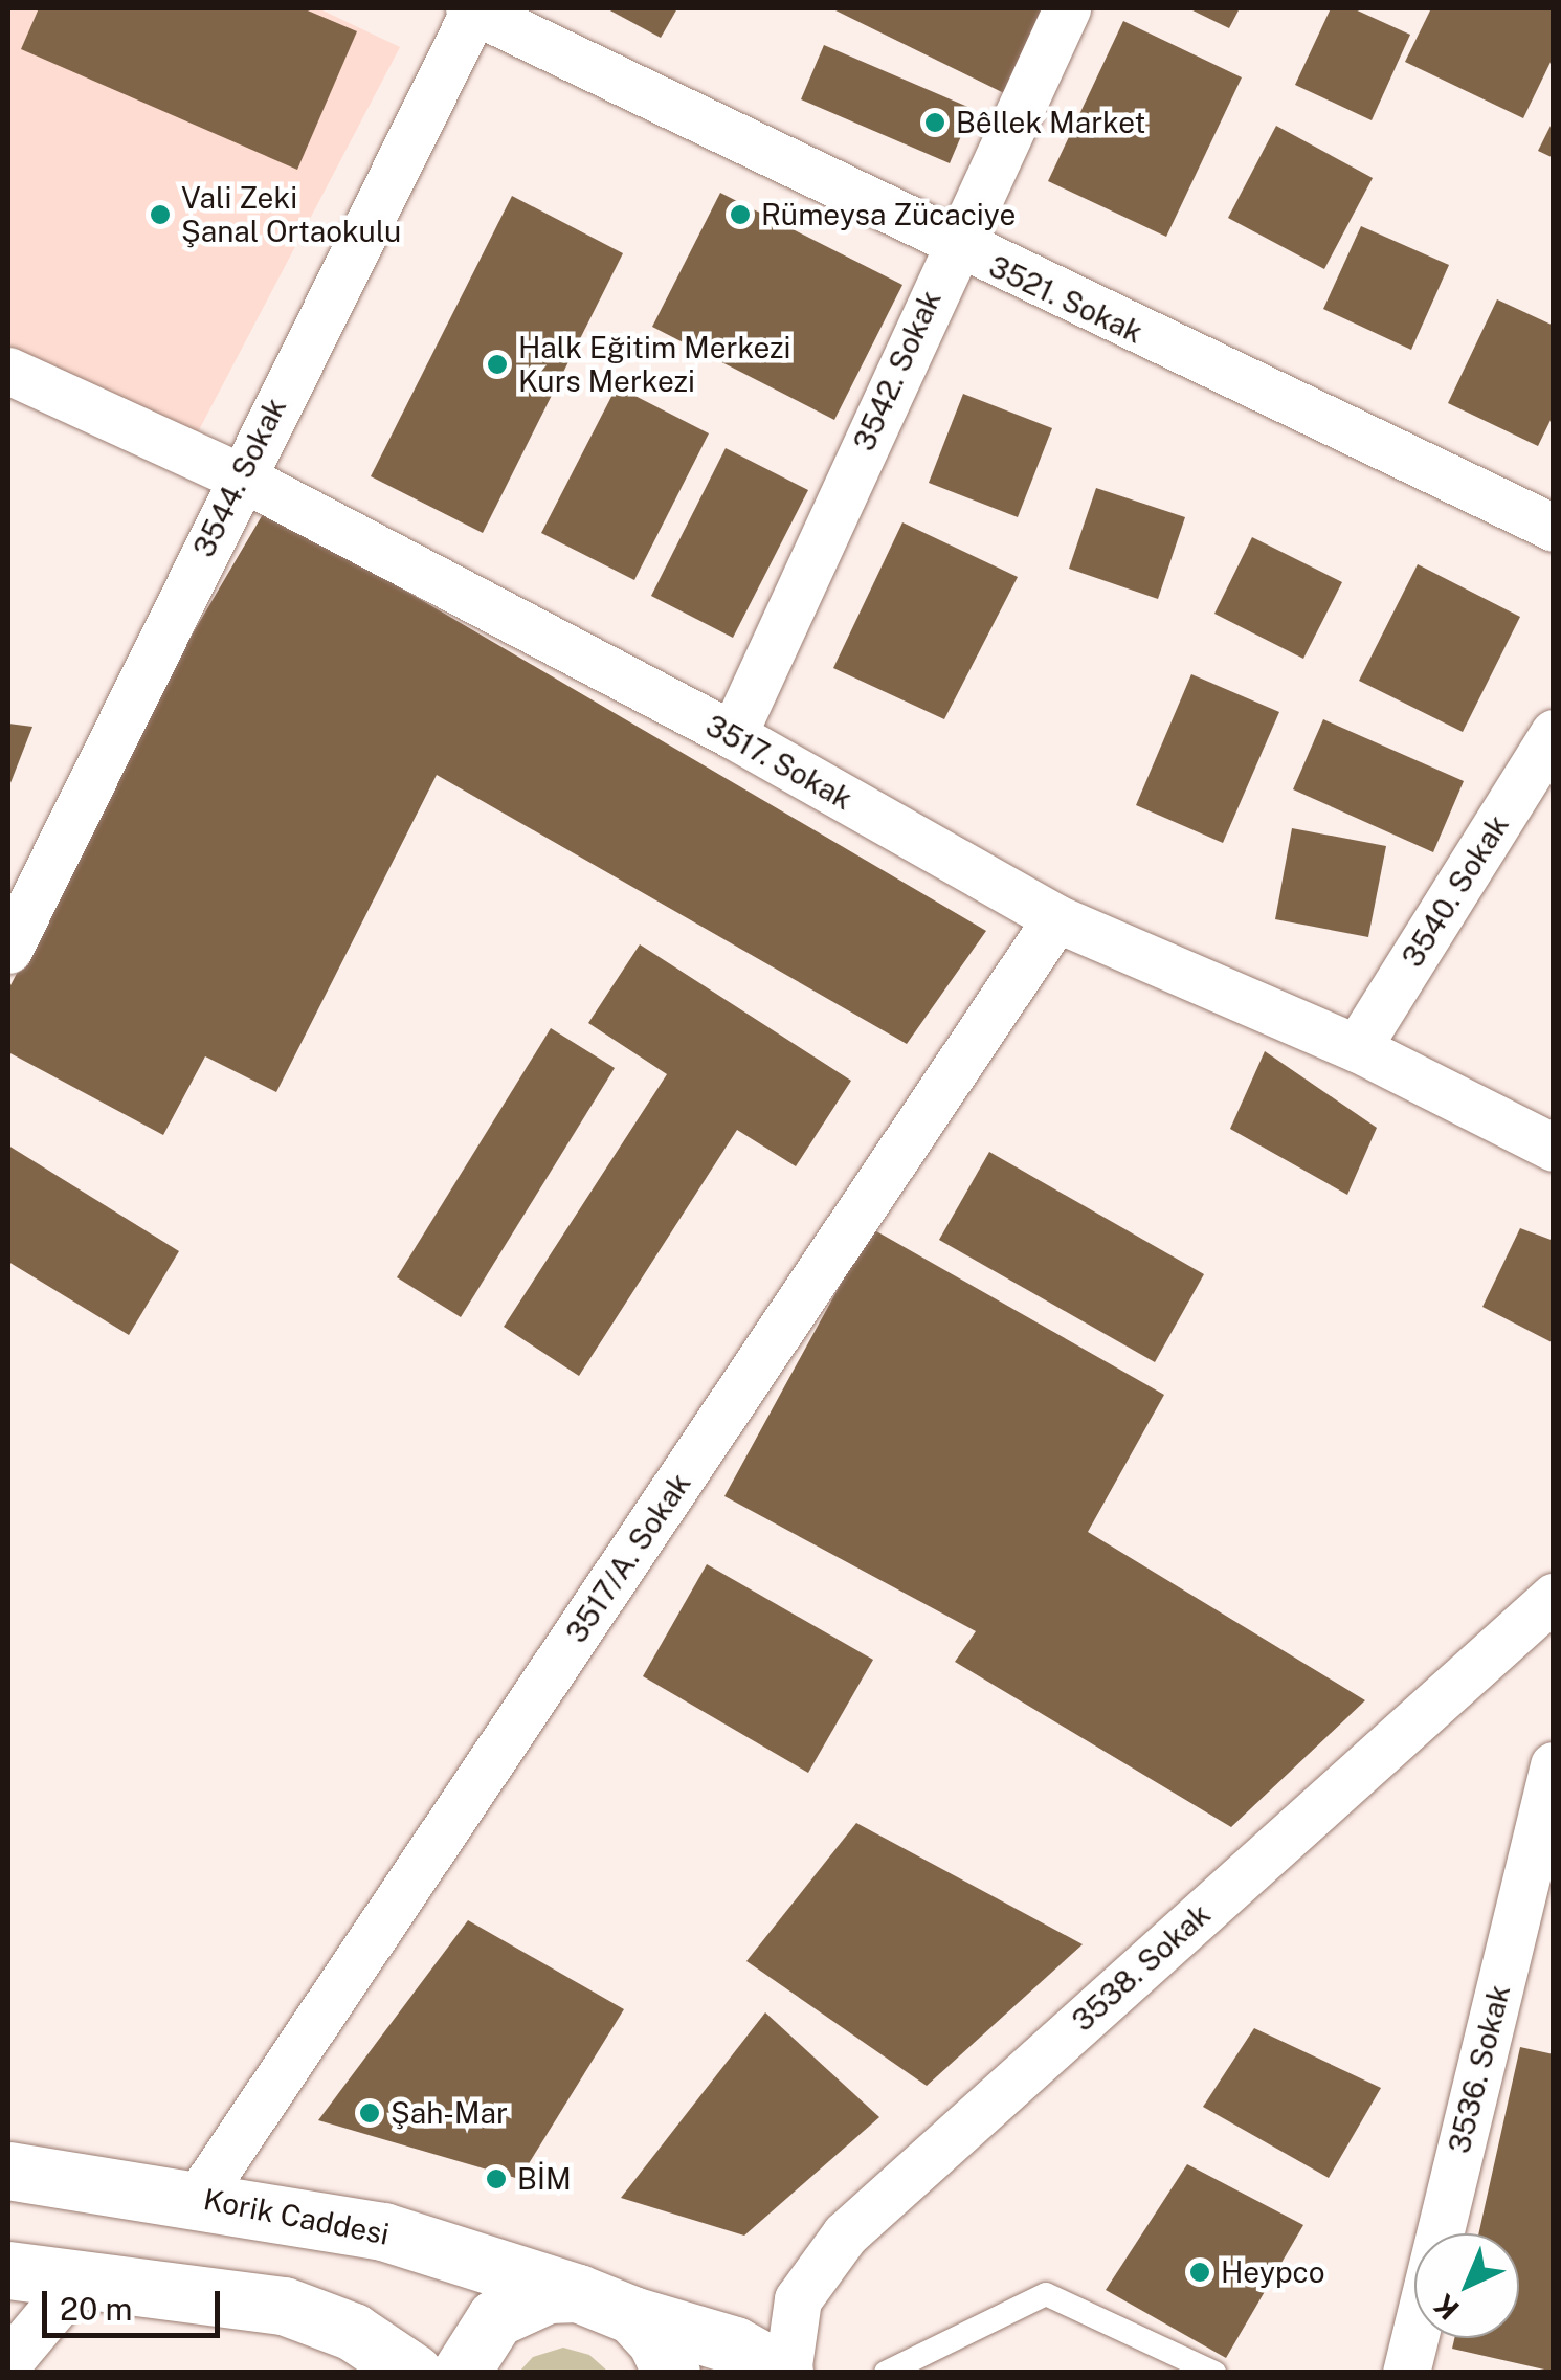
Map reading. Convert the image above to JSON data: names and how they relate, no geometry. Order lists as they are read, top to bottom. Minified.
{"streets":{"main road":["Korik Caddesi"],"street":["3521. Sokak","3542. Sokak","3544. Sokak","3517. Sokak","3540. Sokak","3517/A. Sokak","3538. Sokak","3536. Sokak"]},"crossings":[["3521. Sokak","3542. Sokak"],["3521. Sokak","3544. Sokak"],["3542. Sokak","3517. Sokak"],["3544. Sokak","3517. Sokak"],["3517. Sokak","3540. Sokak"],["3517. Sokak","3517/A. Sokak"],["3517/A. Sokak","Korik Caddesi"],["3538. Sokak","Korik Caddesi"]],"places":["Bêllek Market","Vali Zeki Şanal Ortaokulu","Rümeysa Zücaciye","Halk Eğitim Merkezi Kurs Merkezi","Şah-Mar","BİM","Heypco"],"scale_bar":"20 m","north":"bottom left"}
